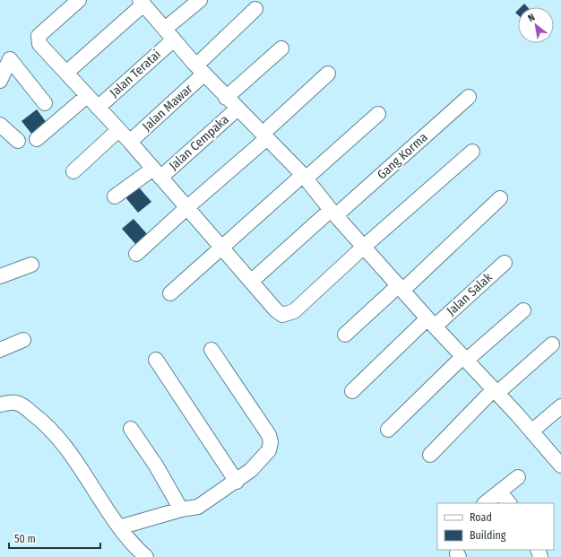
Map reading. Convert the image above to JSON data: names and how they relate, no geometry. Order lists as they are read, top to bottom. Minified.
{"streets":{"street":["Jalan Teratai","Jalan Mawar","Jalan Cempaka","Gang Korma","Jalan Salak"]},"legend":["Road","Building"],"scale_bar":"50 m","north":"top left"}
